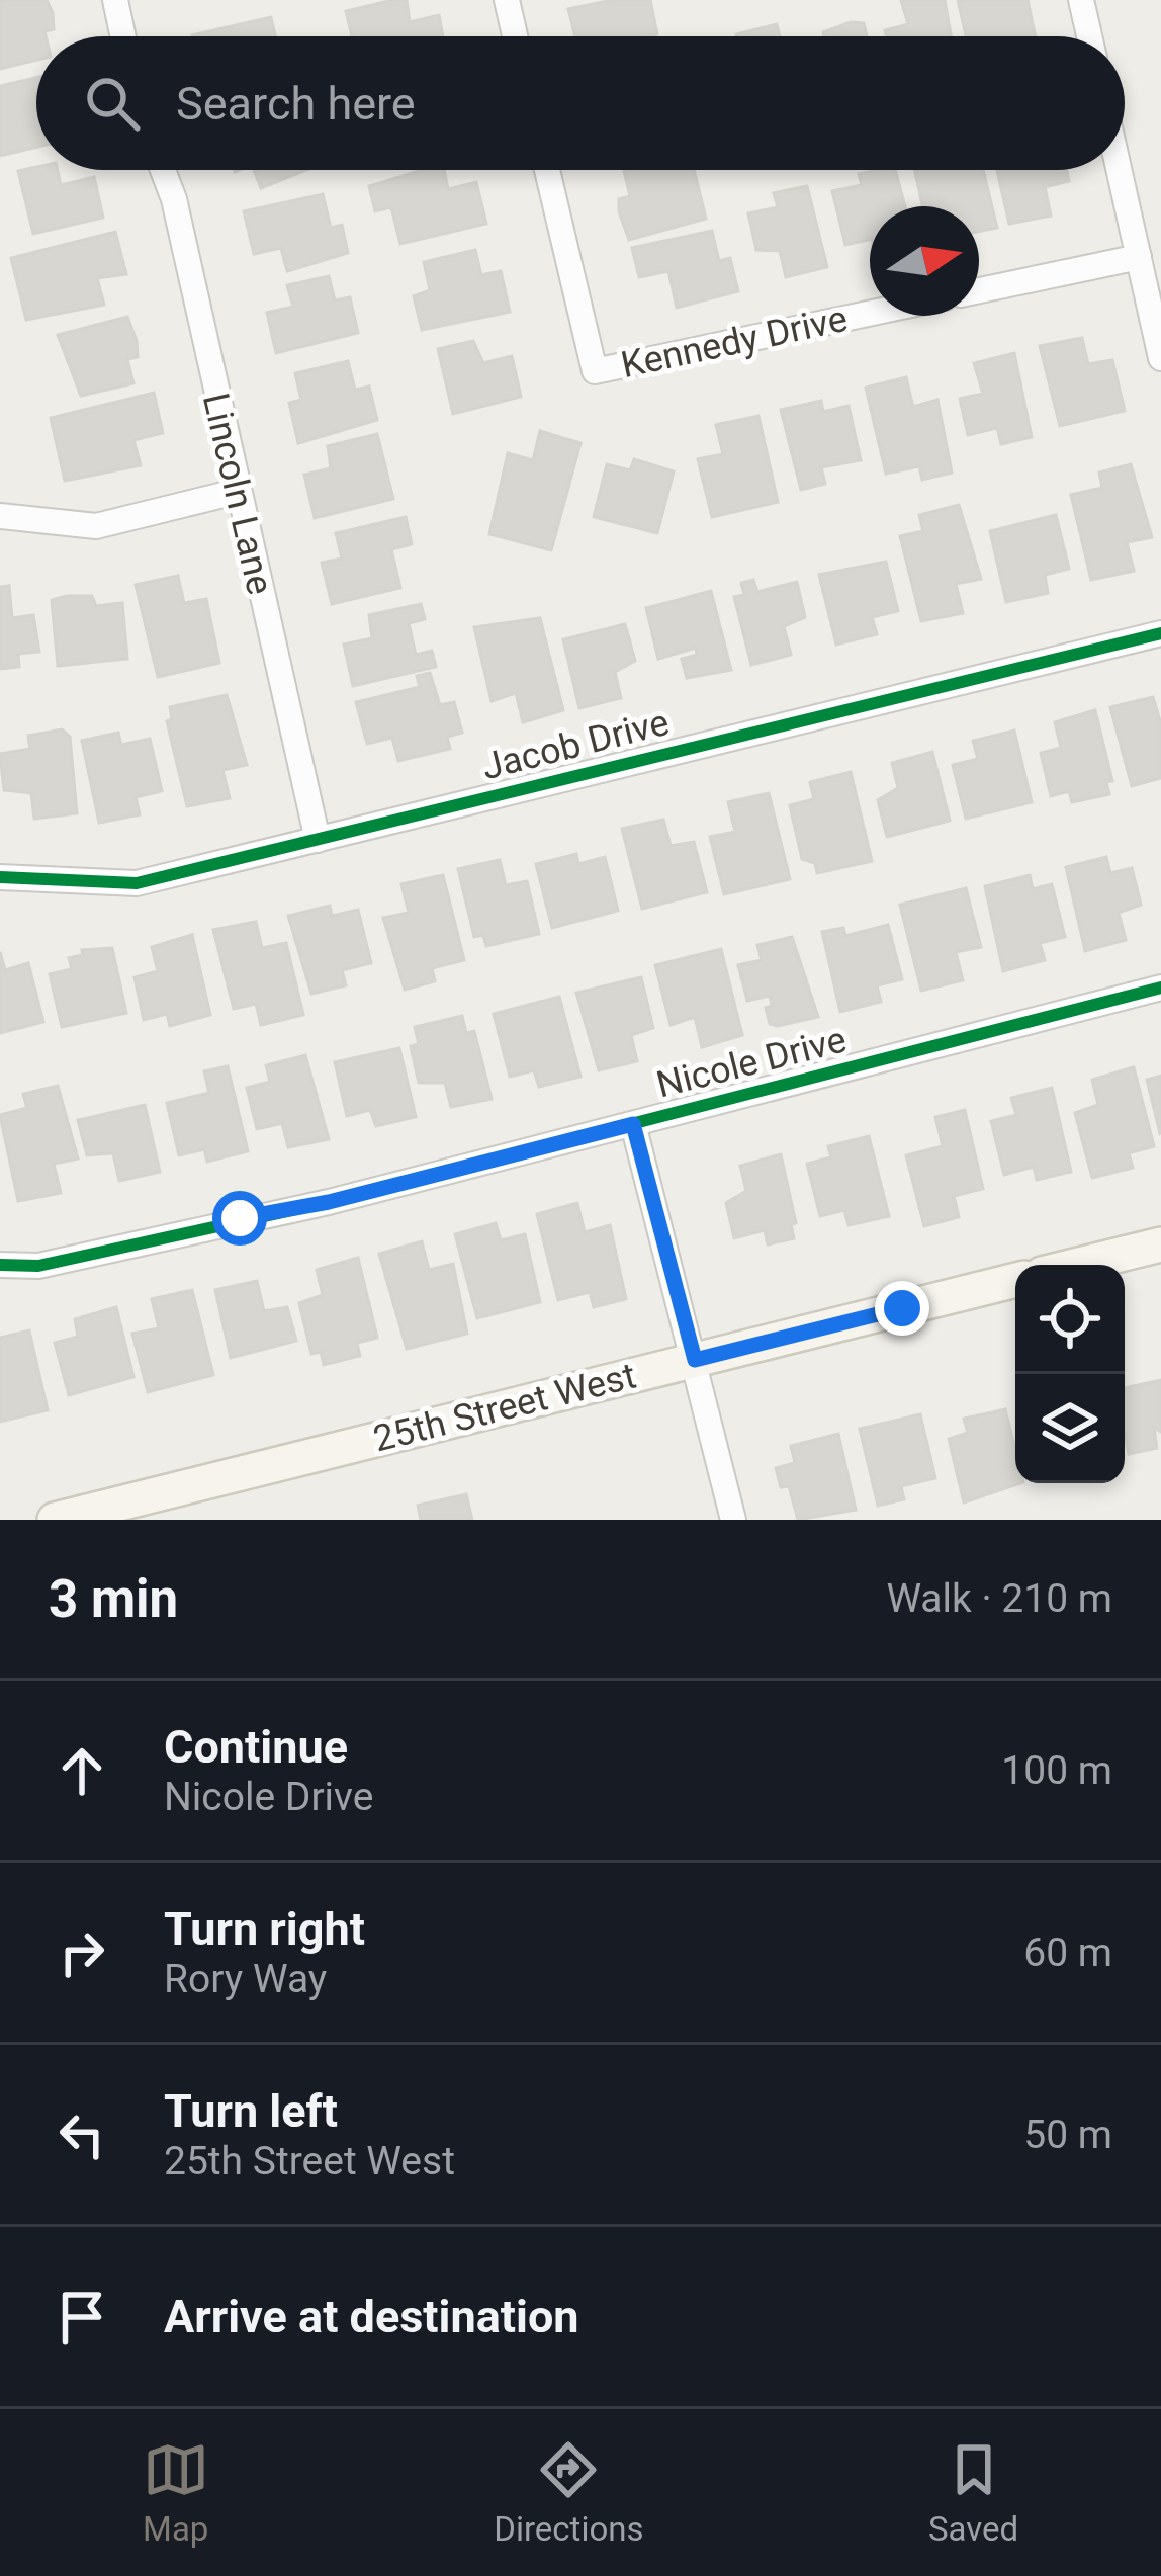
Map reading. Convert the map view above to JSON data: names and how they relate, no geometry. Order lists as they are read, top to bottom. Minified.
{"streets":{"main road":["25th Street West"],"street":["Kennedy Drive","Lincoln Lane","Jacob Drive","Nicole Drive"]},"crossings":[["Lincoln Lane","Jacob Drive"]],"north":"right","page":{"search":"Search here","heading":["3 min","Walk · 210 m"],"list":[["Continue","Nicole Drive","100 m"],["Turn right","Rory Way","60 m"],["Turn left","25th Street West","50 m"],"Arrive at destination"],"nav":["Map","Directions","Saved"]}}
